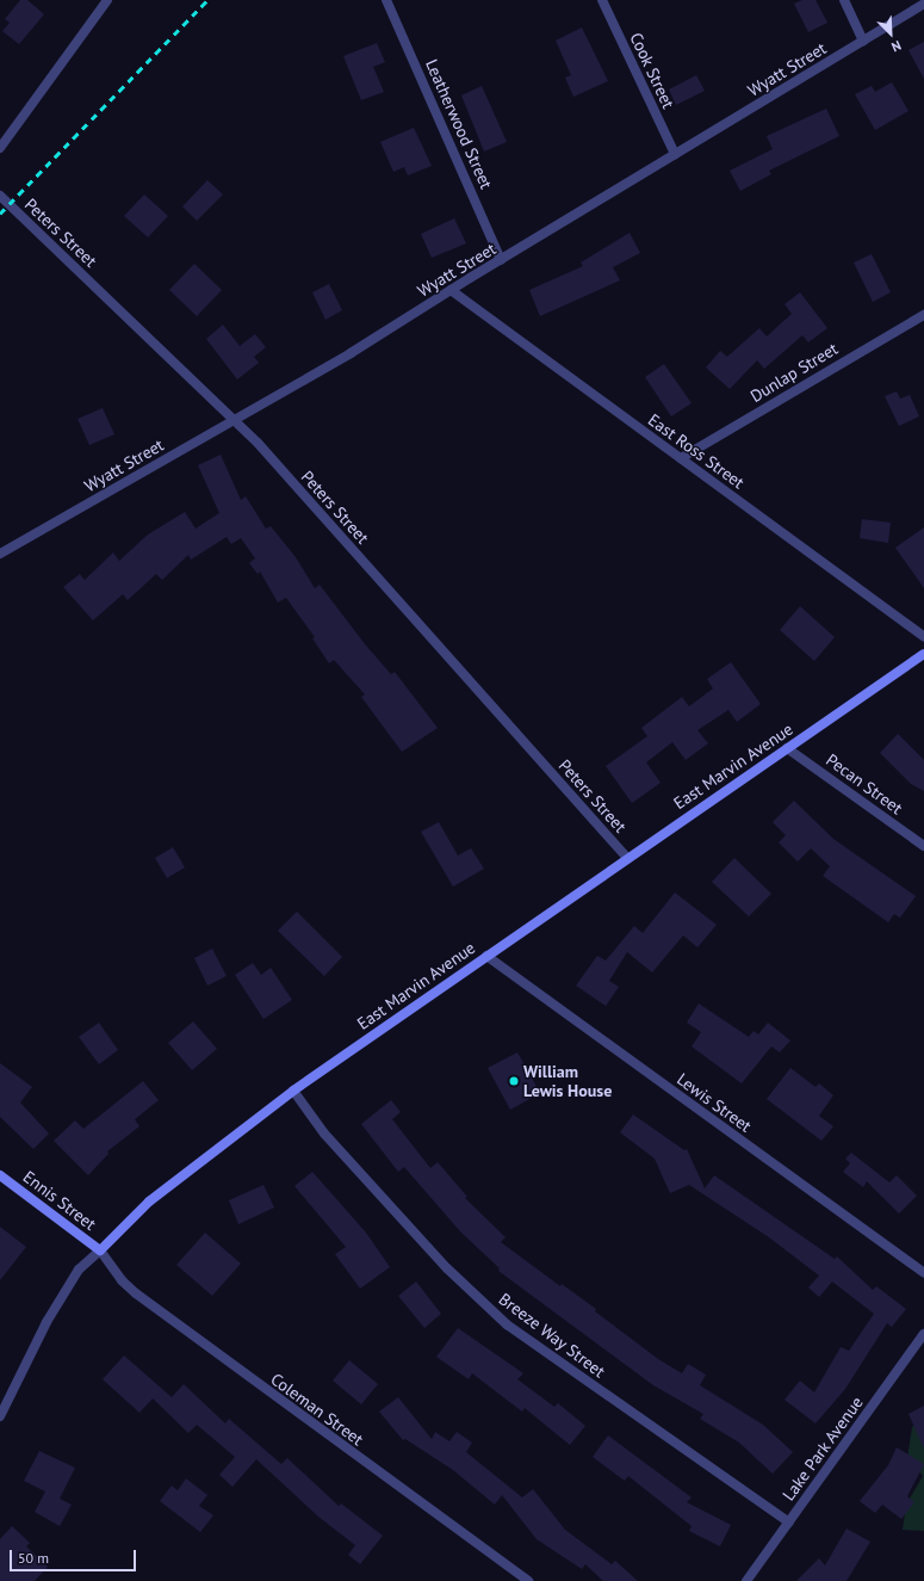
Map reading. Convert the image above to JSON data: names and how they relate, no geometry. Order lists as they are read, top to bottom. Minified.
{"streets":{"main road":["East Marvin Avenue","Ennis Street"],"street":["Wyatt Street","Cook Street","Leatherwood Street","Peters Street","Dunlap Street","East Ross Street","Pecan Street","Lewis Street","Breeze Way Street","Coleman Street","Lake Park Avenue"]},"crossings":[["Wyatt Street","Cook Street"],["Wyatt Street","Leatherwood Street"],["Wyatt Street","Peters Street"],["Wyatt Street","East Ross Street"],["Peters Street","East Marvin Avenue"],["Dunlap Street","East Ross Street"],["East Marvin Avenue","Pecan Street"],["East Marvin Avenue","Lewis Street"],["East Marvin Avenue","Ennis Street"],["East Marvin Avenue","Breeze Way Street"],["East Marvin Avenue","Coleman Street"],["Ennis Street","Coleman Street"],["Breeze Way Street","Lake Park Avenue"]],"places":["William Lewis House"],"scale_bar":"50 m","north":"bottom right"}
